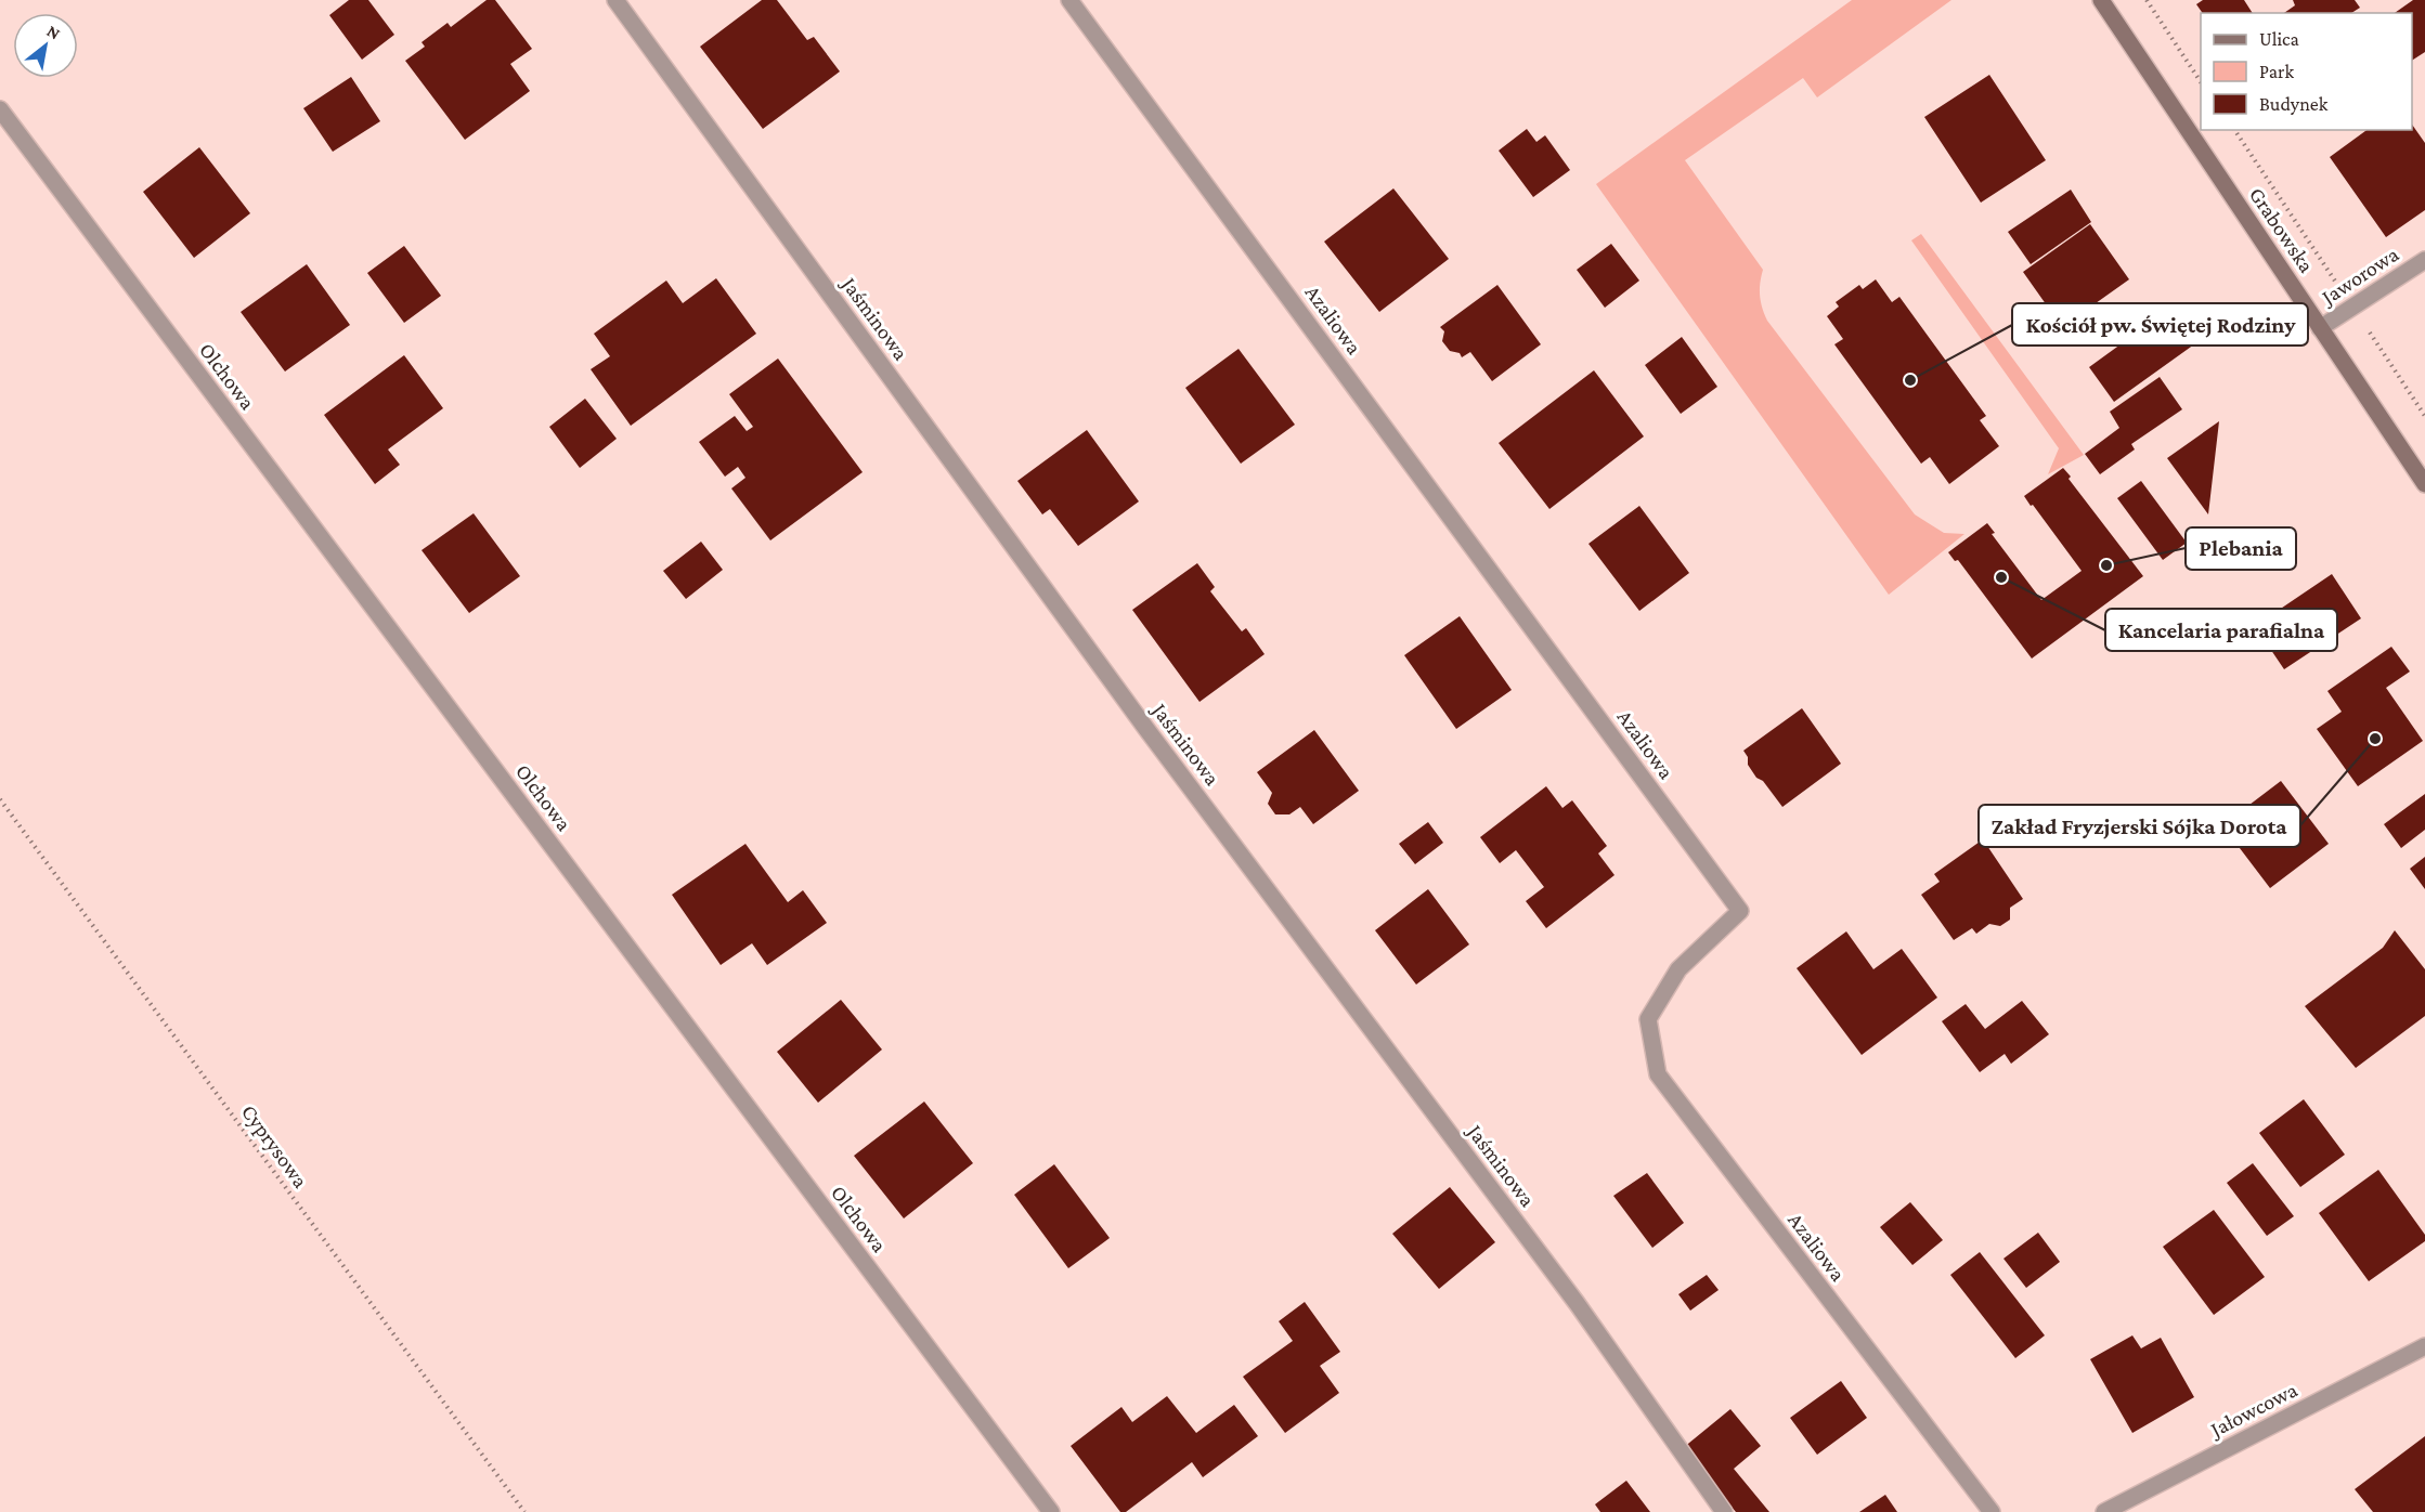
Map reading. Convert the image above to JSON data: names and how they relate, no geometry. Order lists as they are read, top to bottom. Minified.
{"streets":{"street":["Grabowska","Jaworowa","Jaśminowa","Azaliowa","Olchowa","Jałowcowa"],"path":["Cyprysowa"]},"crossings":[["Grabowska","Jaworowa"]],"places":["Kościół pw. Świętej Rodziny","Plebania","Kancelaria parafialna","Zakład Fryzjerski Sójka Dorota"],"legend":["Ulica","Park","Budynek"],"north":"top right"}
